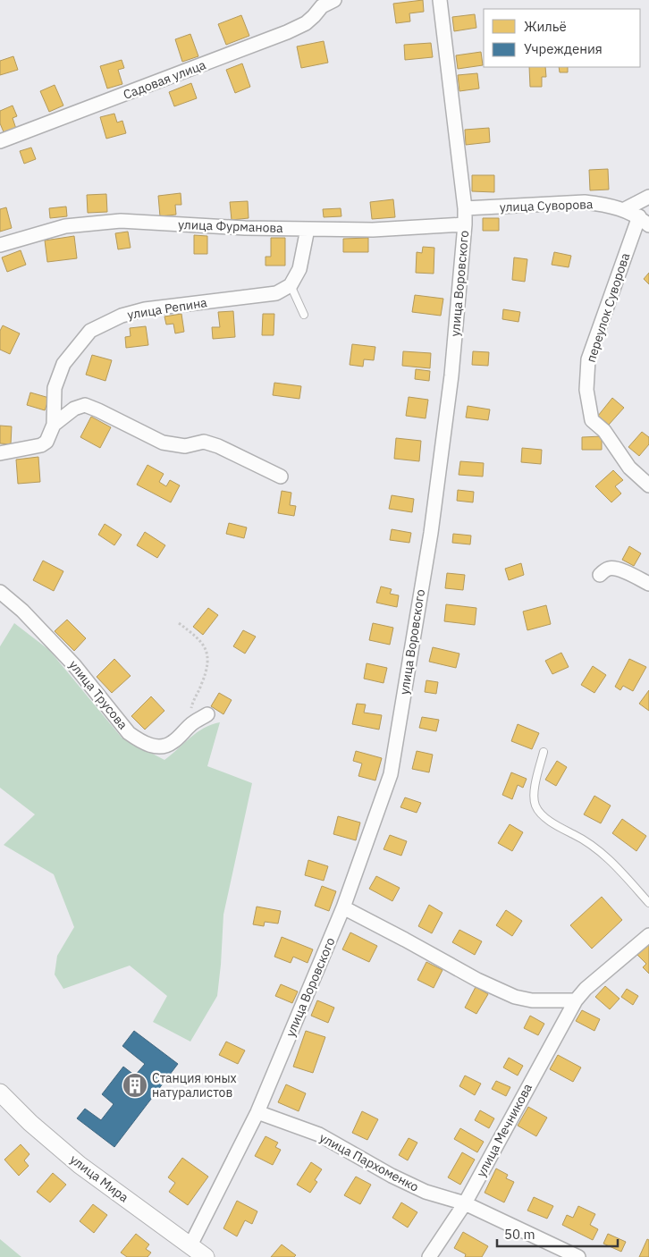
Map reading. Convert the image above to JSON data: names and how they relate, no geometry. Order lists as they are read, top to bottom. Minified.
{"streets":{"street":["Садовая улица","улица Суворова","улица Фурманова","улица Воровского","переулок Суворова","улица Репина","улица Трусова","улица Мечникова","улица Пархоменко","улица Мира"]},"crossings":[["улица Суворова","улица Воровского"],["улица Суворова","переулок Суворова"],["улица Фурманова","улица Воровского"],["улица Воровского","улица Пархоменко"],["улица Воровского","улица Мира"],["улица Мечникова","улица Пархоменко"]],"places":{"building":["Станция юных натуралистов"]},"legend":["Жильё","Учреждения"],"scale_bar":"50 m"}
